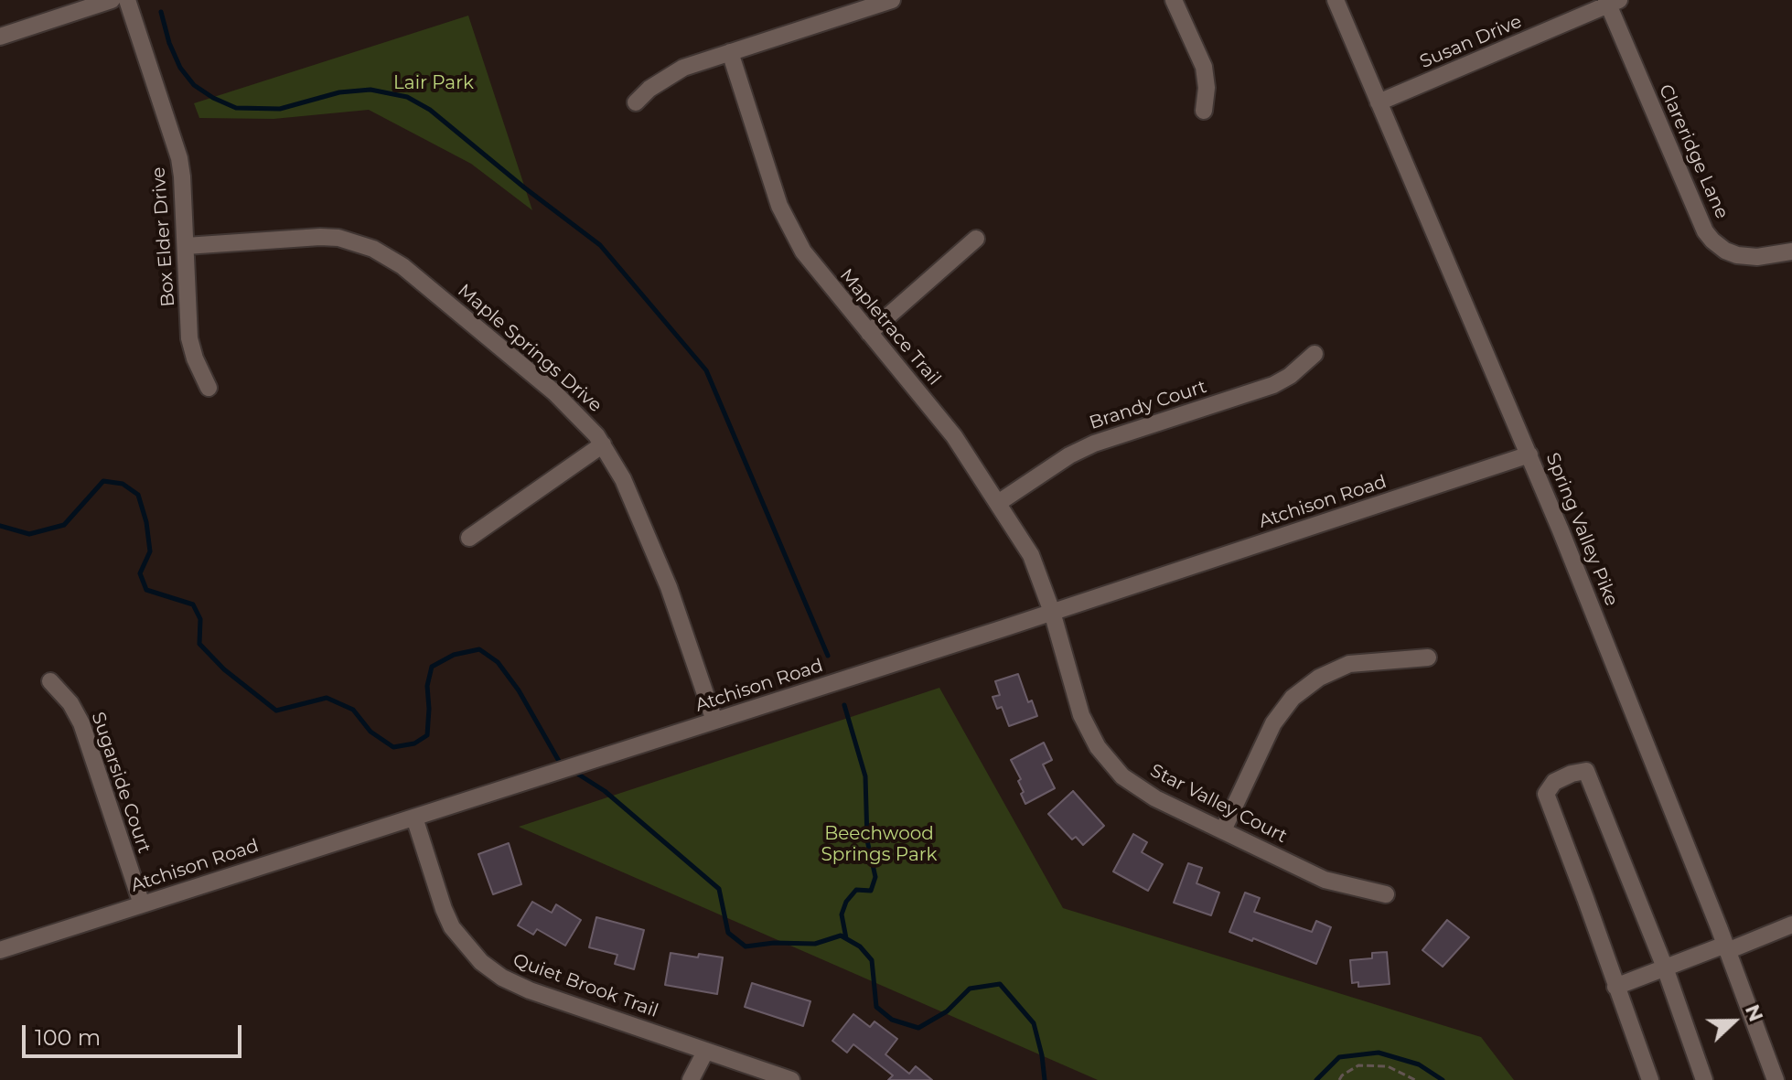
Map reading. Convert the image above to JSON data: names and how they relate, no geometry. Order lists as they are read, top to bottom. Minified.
{"streets":{"street":["Susan Drive","Clareridge Lane","Box Elder Drive","Mapletrace Trail","Maple Springs Drive","Brandy Court","Atchison Road","Spring Valley Pike","Sugarside Court","Star Valley Court","Quiet Brook Trail"]},"crossings":[["Susan Drive","Clareridge Lane"],["Susan Drive","Spring Valley Pike"],["Box Elder Drive","Maple Springs Drive"],["Mapletrace Trail","Brandy Court"],["Mapletrace Trail","Atchison Road"],["Mapletrace Trail","Star Valley Court"],["Maple Springs Drive","Atchison Road"],["Atchison Road","Spring Valley Pike"],["Atchison Road","Sugarside Court"],["Atchison Road","Star Valley Court"],["Atchison Road","Quiet Brook Trail"]],"parks":["Lair Park","Beechwood Springs Park"],"scale_bar":"100 m","north":"right"}
